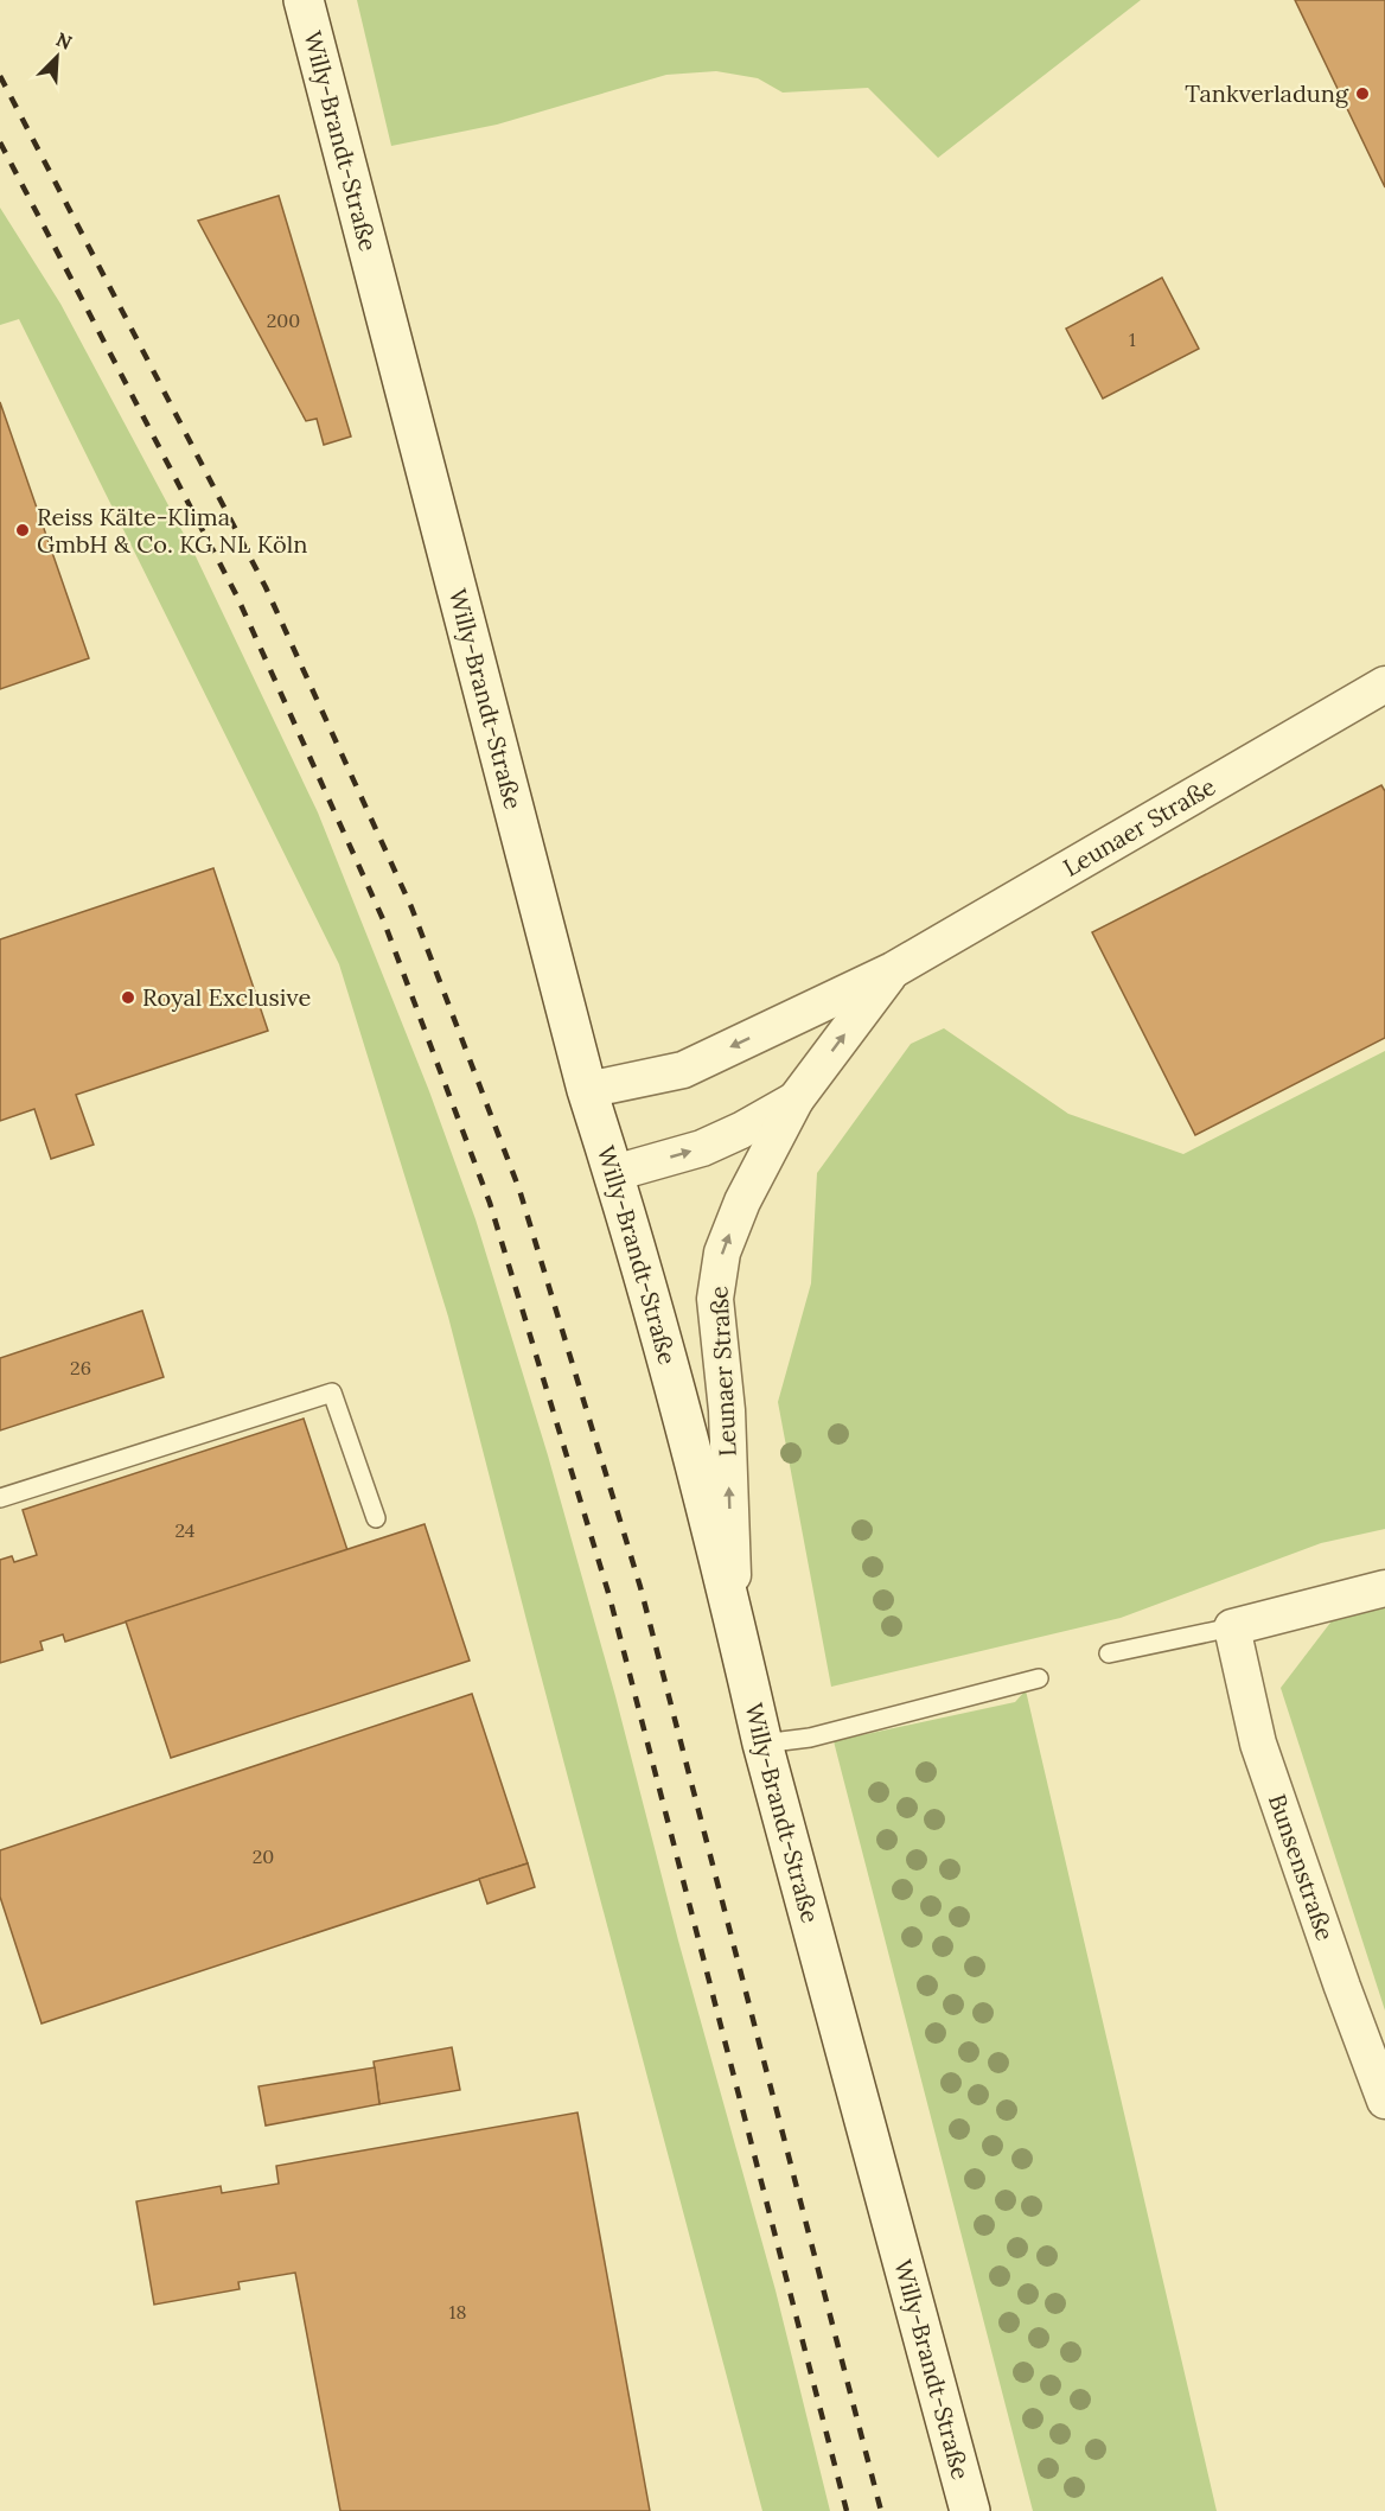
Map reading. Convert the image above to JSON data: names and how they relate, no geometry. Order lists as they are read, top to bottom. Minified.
{"streets":{"main road":["Willy-Brandt-Straße"],"street":["Leunaer Straße","Bunsenstraße"]},"crossings":[["Willy-Brandt-Straße","Leunaer Straße"]],"places":["Tankverladung","Reiss Kälte-Klima GmbH & Co. KG NL Köln","Royal Exclusive"],"house_numbers":["200","1","26","24","20","18"],"north":"top right"}
